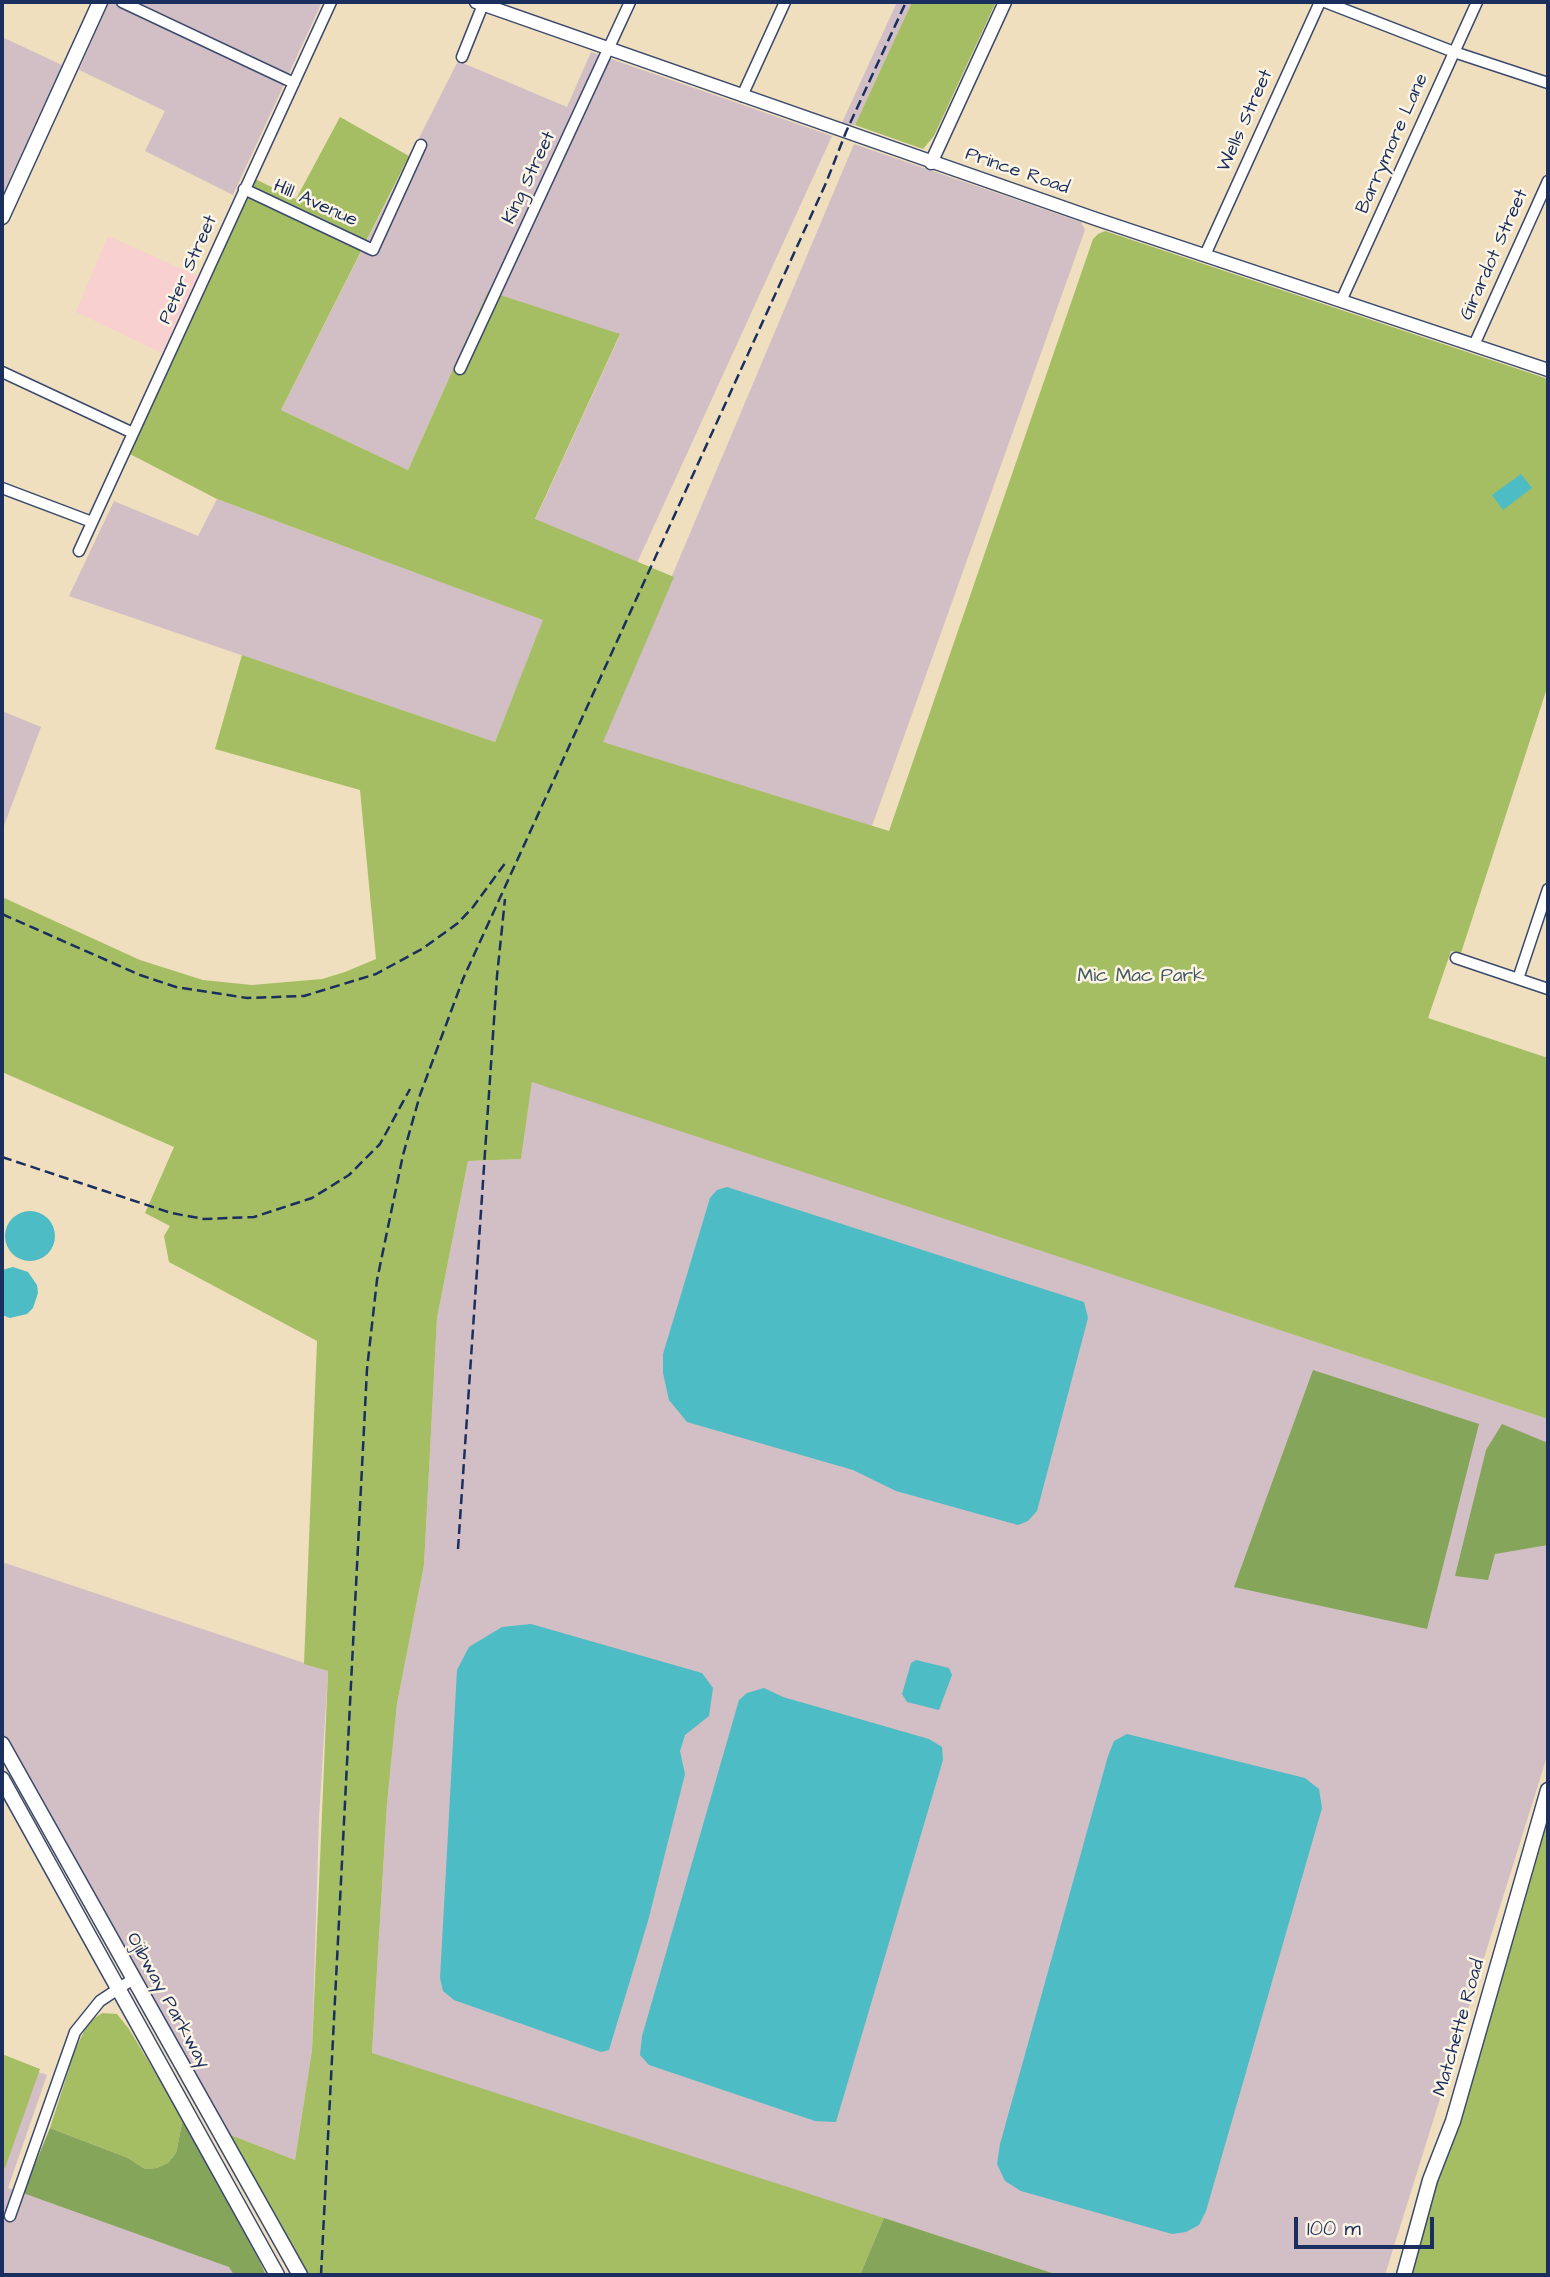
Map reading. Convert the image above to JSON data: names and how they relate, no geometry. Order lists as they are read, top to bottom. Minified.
{"streets":{"main road":["Ojibway Parkway","Matchette Road"],"street":["Wells Street","Barrymore Lane","Prince Road","King Street","Hill Avenue","Girardot Street","Peter Street"]},"crossings":[["Wells Street","Prince Road"],["Barrymore Lane","Prince Road"],["Prince Road","King Street"],["Prince Road","Girardot Street"],["Hill Avenue","Peter Street"]],"parks":["Mic Mac Park"],"scale_bar":"100 m"}
